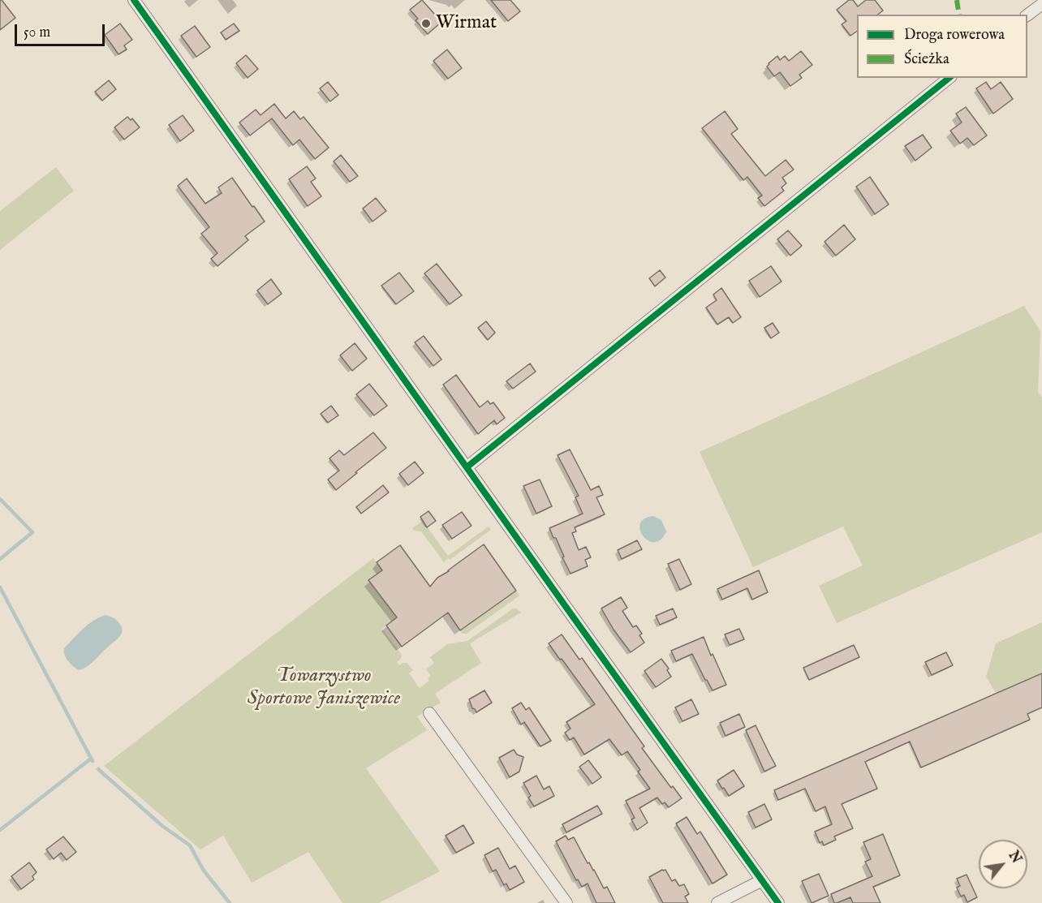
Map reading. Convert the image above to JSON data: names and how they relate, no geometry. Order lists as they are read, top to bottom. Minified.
{"parks":["Towarzystwo Sportowe Janiszewice"],"places":["Wirmat"],"legend":["Droga rowerowa","Ścieżka"],"scale_bar":"50 m","north":"top right"}
